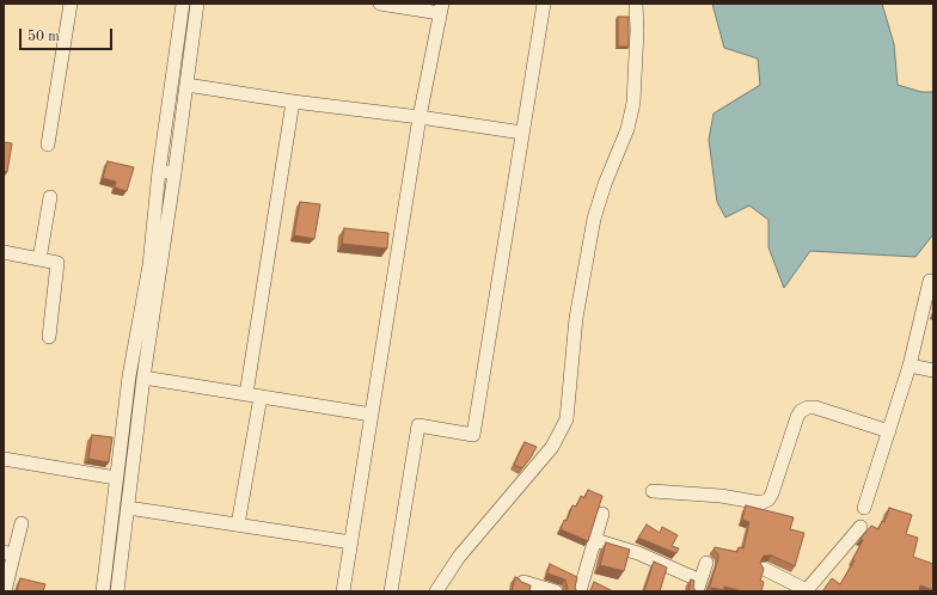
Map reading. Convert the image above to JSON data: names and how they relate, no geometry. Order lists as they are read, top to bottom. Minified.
{"scale_bar":"50 m"}
